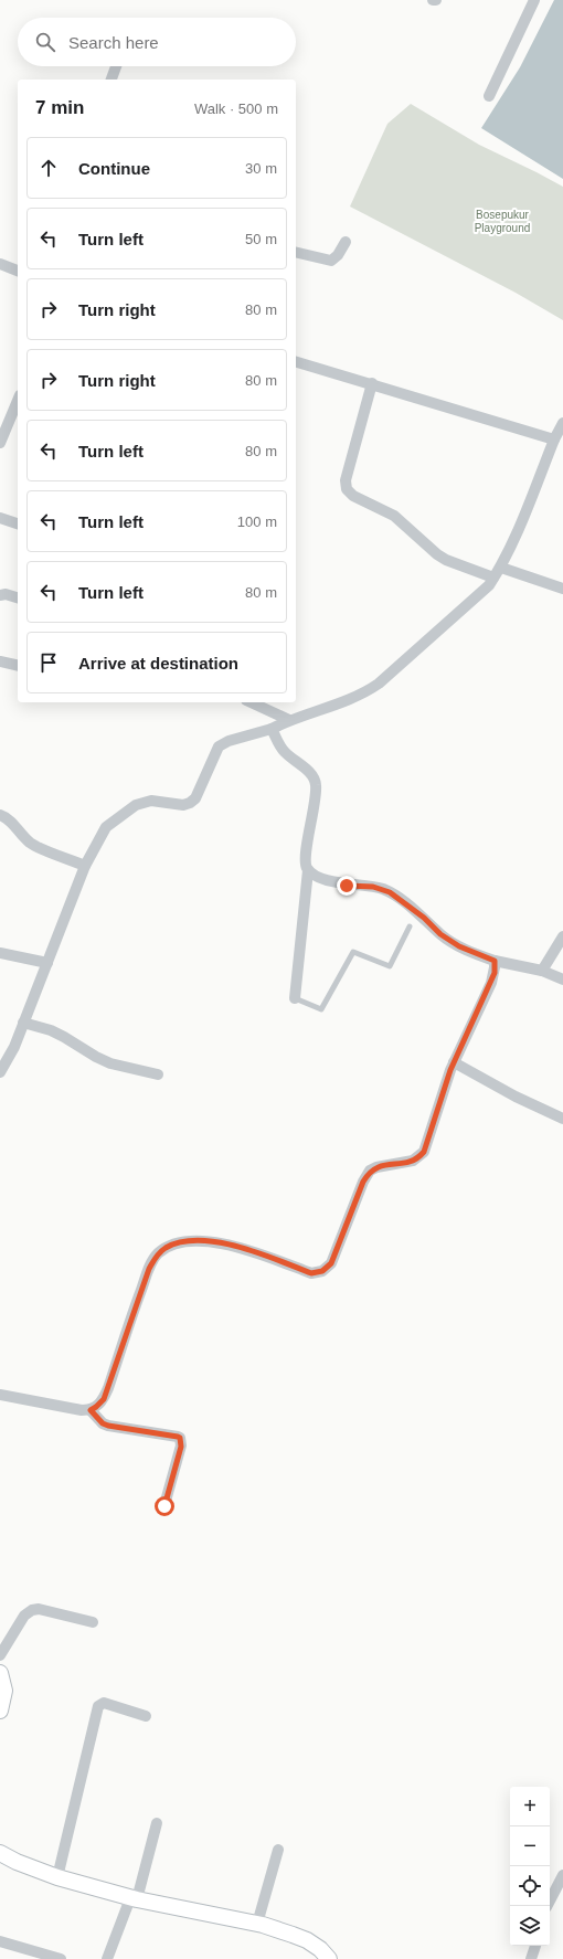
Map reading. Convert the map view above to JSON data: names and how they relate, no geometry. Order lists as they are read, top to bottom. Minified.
{"parks":["Bosepukur Playground"],"page":{"search":"Search here","heading":["7 min","Walk · 500 m"],"list":[["Continue","30 m"],["Turn left","50 m"],["Turn right","80 m"],["Turn right","80 m"],["Turn left","80 m"],["Turn left","100 m"],["Turn left","80 m"],"Arrive at destination"],"map_buttons":["+","−"]}}
